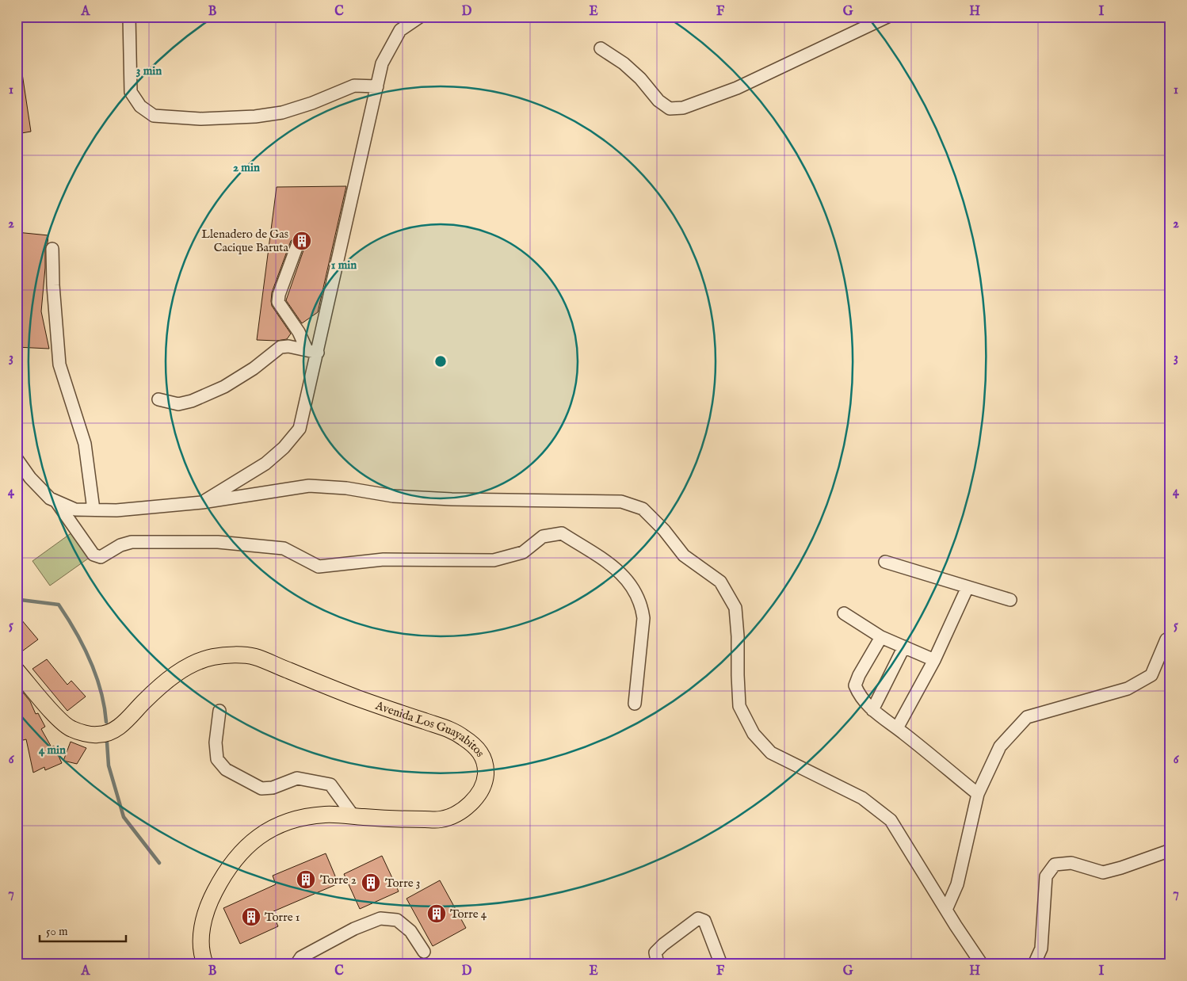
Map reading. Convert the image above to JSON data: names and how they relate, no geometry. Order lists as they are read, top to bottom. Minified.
{"streets":{"main road":["Avenida Los Guayabitos"]},"places":{"building":["Llenadero de Gas Cacique Baruta","Torre 2","Torre 3","Torre 4","Torre 1"]},"scale_bar":"50 m","grid":{"columns":["A","B","C","D","E","F","G","H","I"],"rows":["1","2","3","4","5","6","7"]},"rings":["3 min","2 min","1 min","4 min"]}
